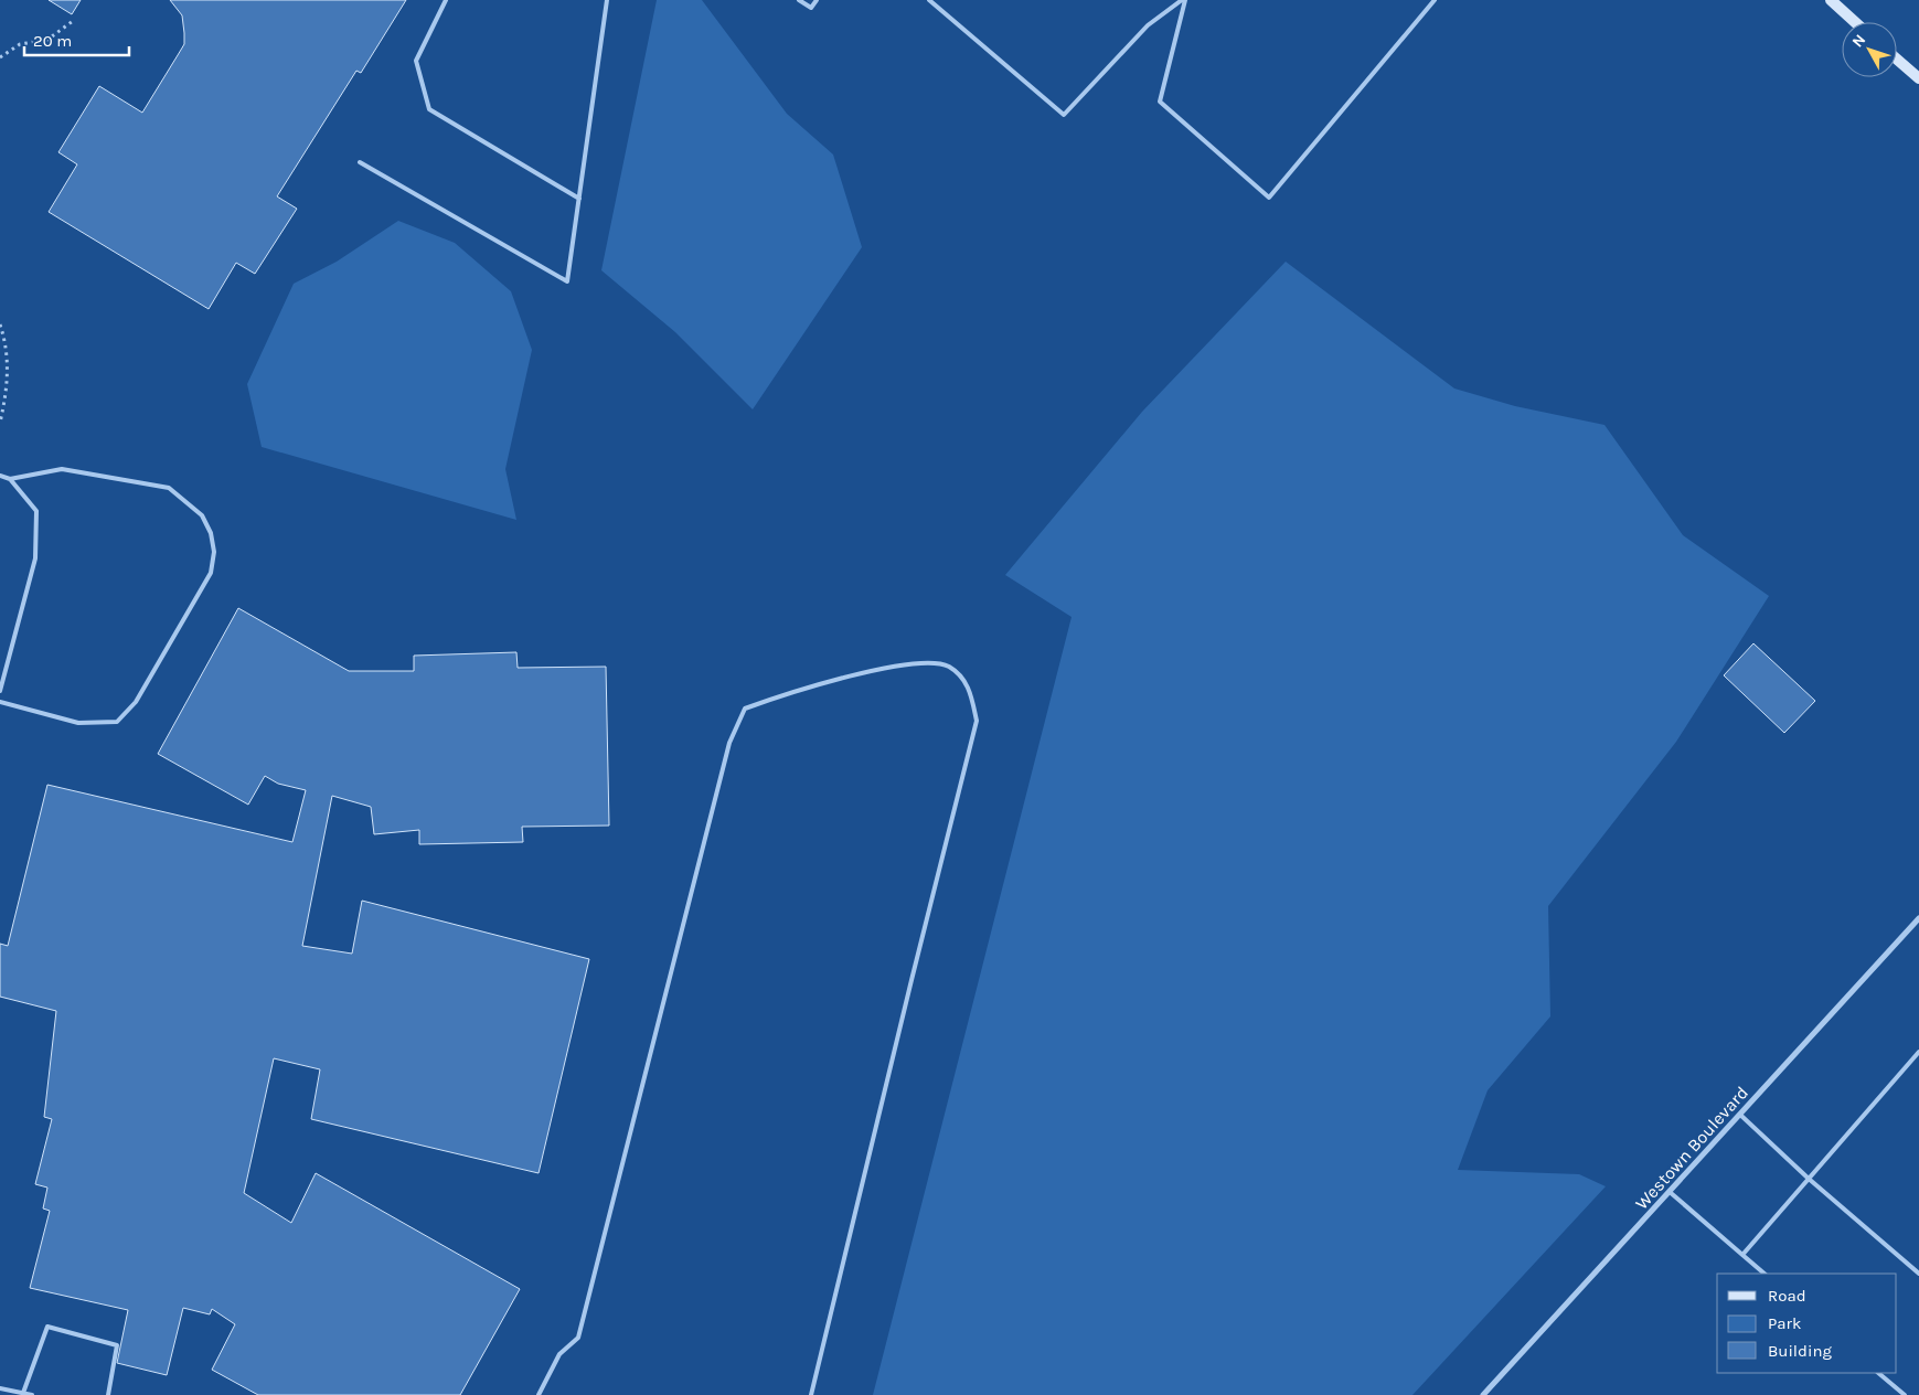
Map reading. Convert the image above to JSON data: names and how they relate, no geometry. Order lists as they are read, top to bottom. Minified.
{"streets":{"street":["Westown Boulevard"]},"legend":["Road","Park","Building"],"scale_bar":"20 m","north":"top left"}
